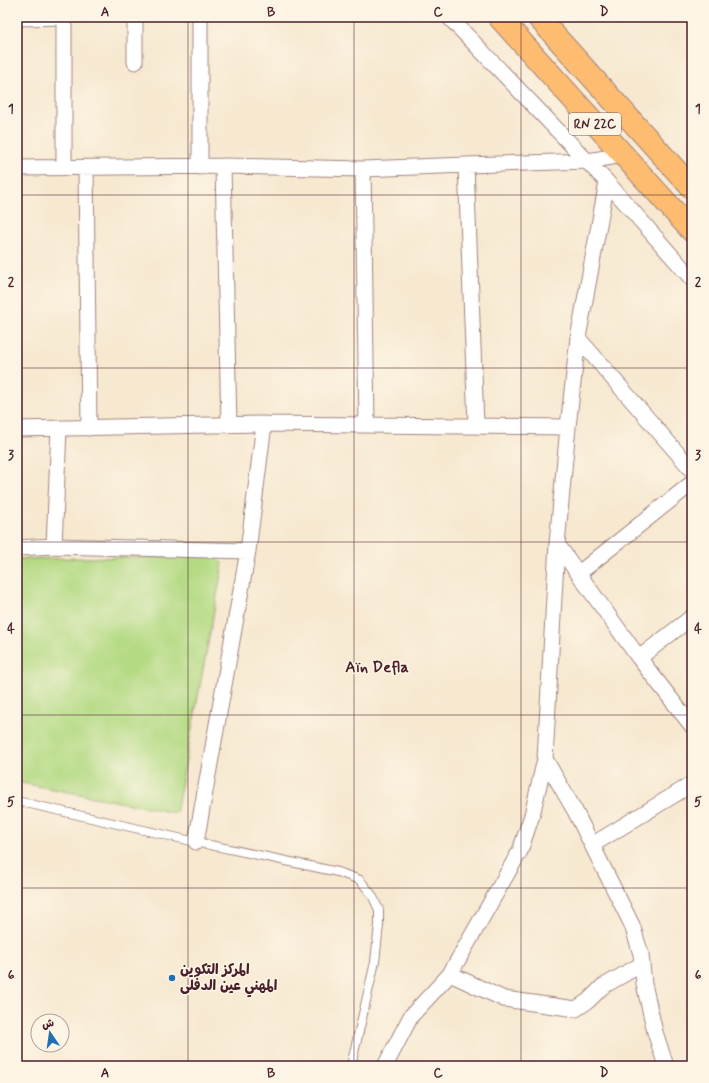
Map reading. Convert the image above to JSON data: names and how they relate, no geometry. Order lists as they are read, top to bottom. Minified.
{"streets":{"highway":["RN 22C"]},"districts":["Aïn Defla"],"places":["المركز التكوين المهني عين الدفلى"],"north":"top","grid":{"columns":["A","B","C","D"],"rows":["1","2","3","4","5","6"]}}
